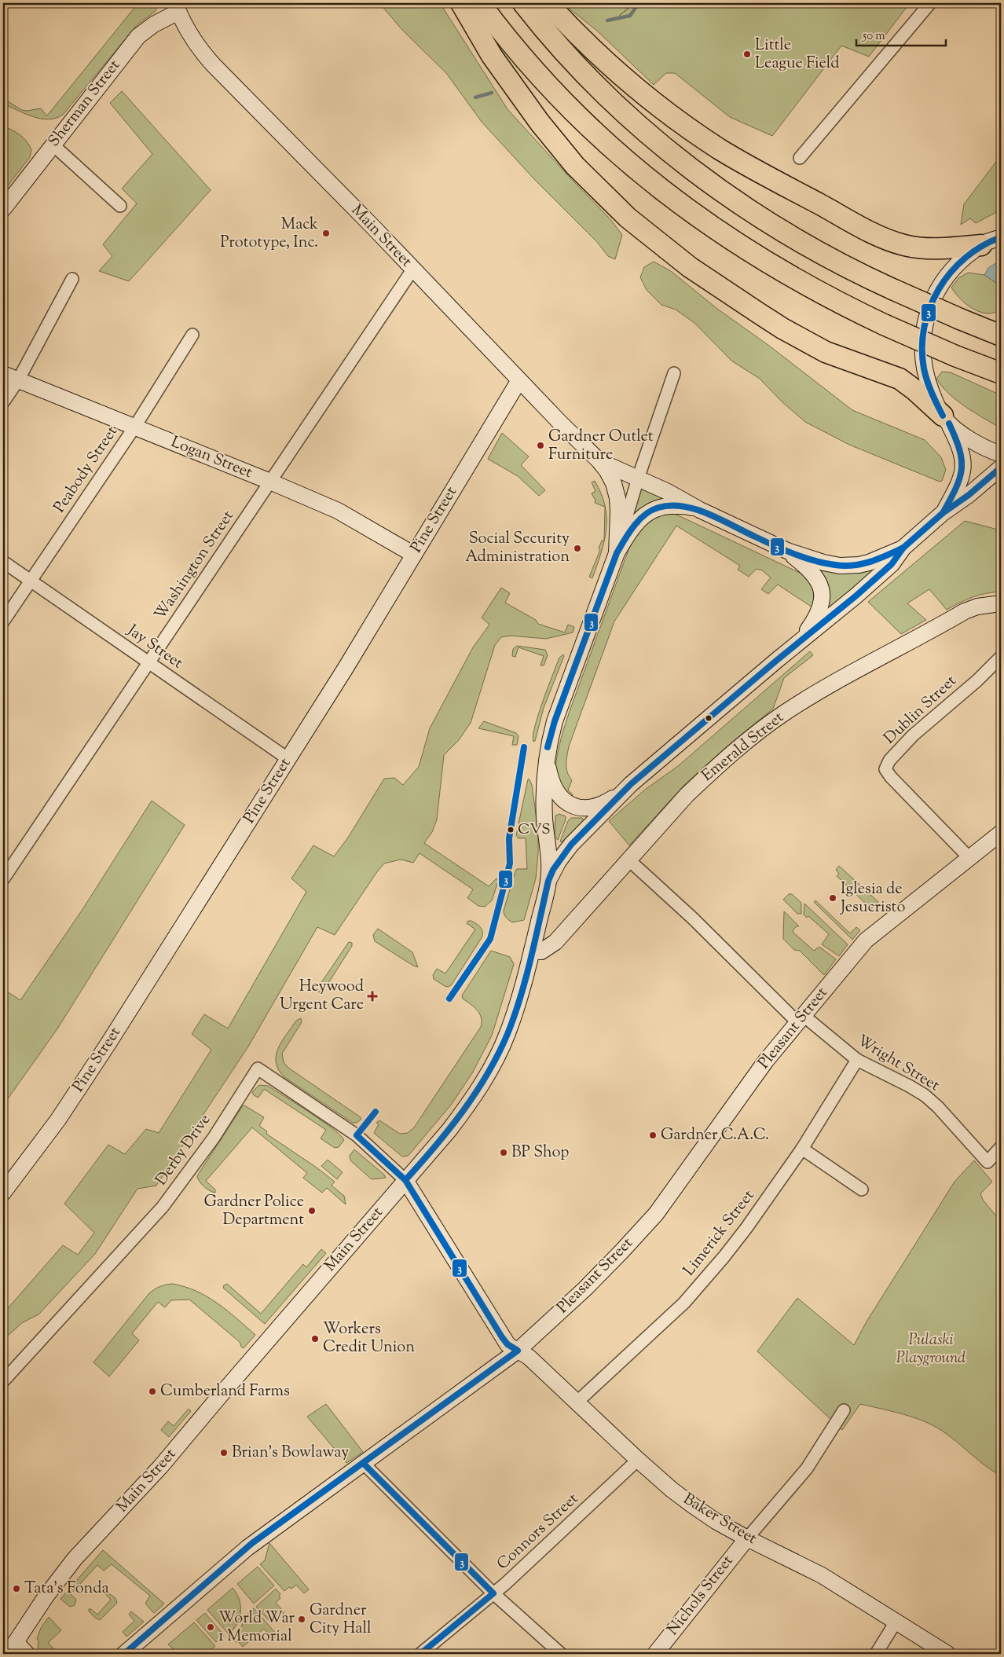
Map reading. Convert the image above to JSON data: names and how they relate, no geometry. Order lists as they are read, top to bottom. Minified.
{"streets":{"street":["Sherman Street","Main Street","Logan Street","Peabody Street","Pine Street","Washington Street","Jay Street","Dublin Street","Emerald Street","Pleasant Street","Wright Street","Derby Drive","Limerick Street","Baker Street","Connors Street","Nichols Street"]},"crossings":[["Sherman Street","Main Street"],["Main Street","Pine Street"],["Main Street","Washington Street"],["Main Street","Emerald Street"],["Main Street","Derby Drive"],["Main Street","Baker Street"],["Logan Street","Peabody Street"],["Logan Street","Pine Street"],["Logan Street","Washington Street"],["Peabody Street","Jay Street"],["Pine Street","Jay Street"],["Washington Street","Jay Street"],["Dublin Street","Pleasant Street"],["Emerald Street","Wright Street"],["Pleasant Street","Wright Street"],["Pleasant Street","Baker Street"],["Wright Street","Limerick Street"],["Derby Drive","Baker Street"],["Limerick Street","Baker Street"],["Baker Street","Connors Street"],["Baker Street","Nichols Street"]],"parks":["Pulaski Playground"],"places":{"other":["Little League Field","Mack Prototype, Inc.","Gardner Outlet Furniture","Social Security Administration","CVS","Iglesia de Jesucristo","Gardner C.A.C.","BP Shop","Gardner Police Department","Workers Credit Union","Cumberland Farms","Brian's Bowlaway","Tata's Fonda","Gardner City Hall","World War 1 Memorial"],"health":["Heywood Urgent Care"]},"lines":["transit line 3"],"scale_bar":"50 m"}
